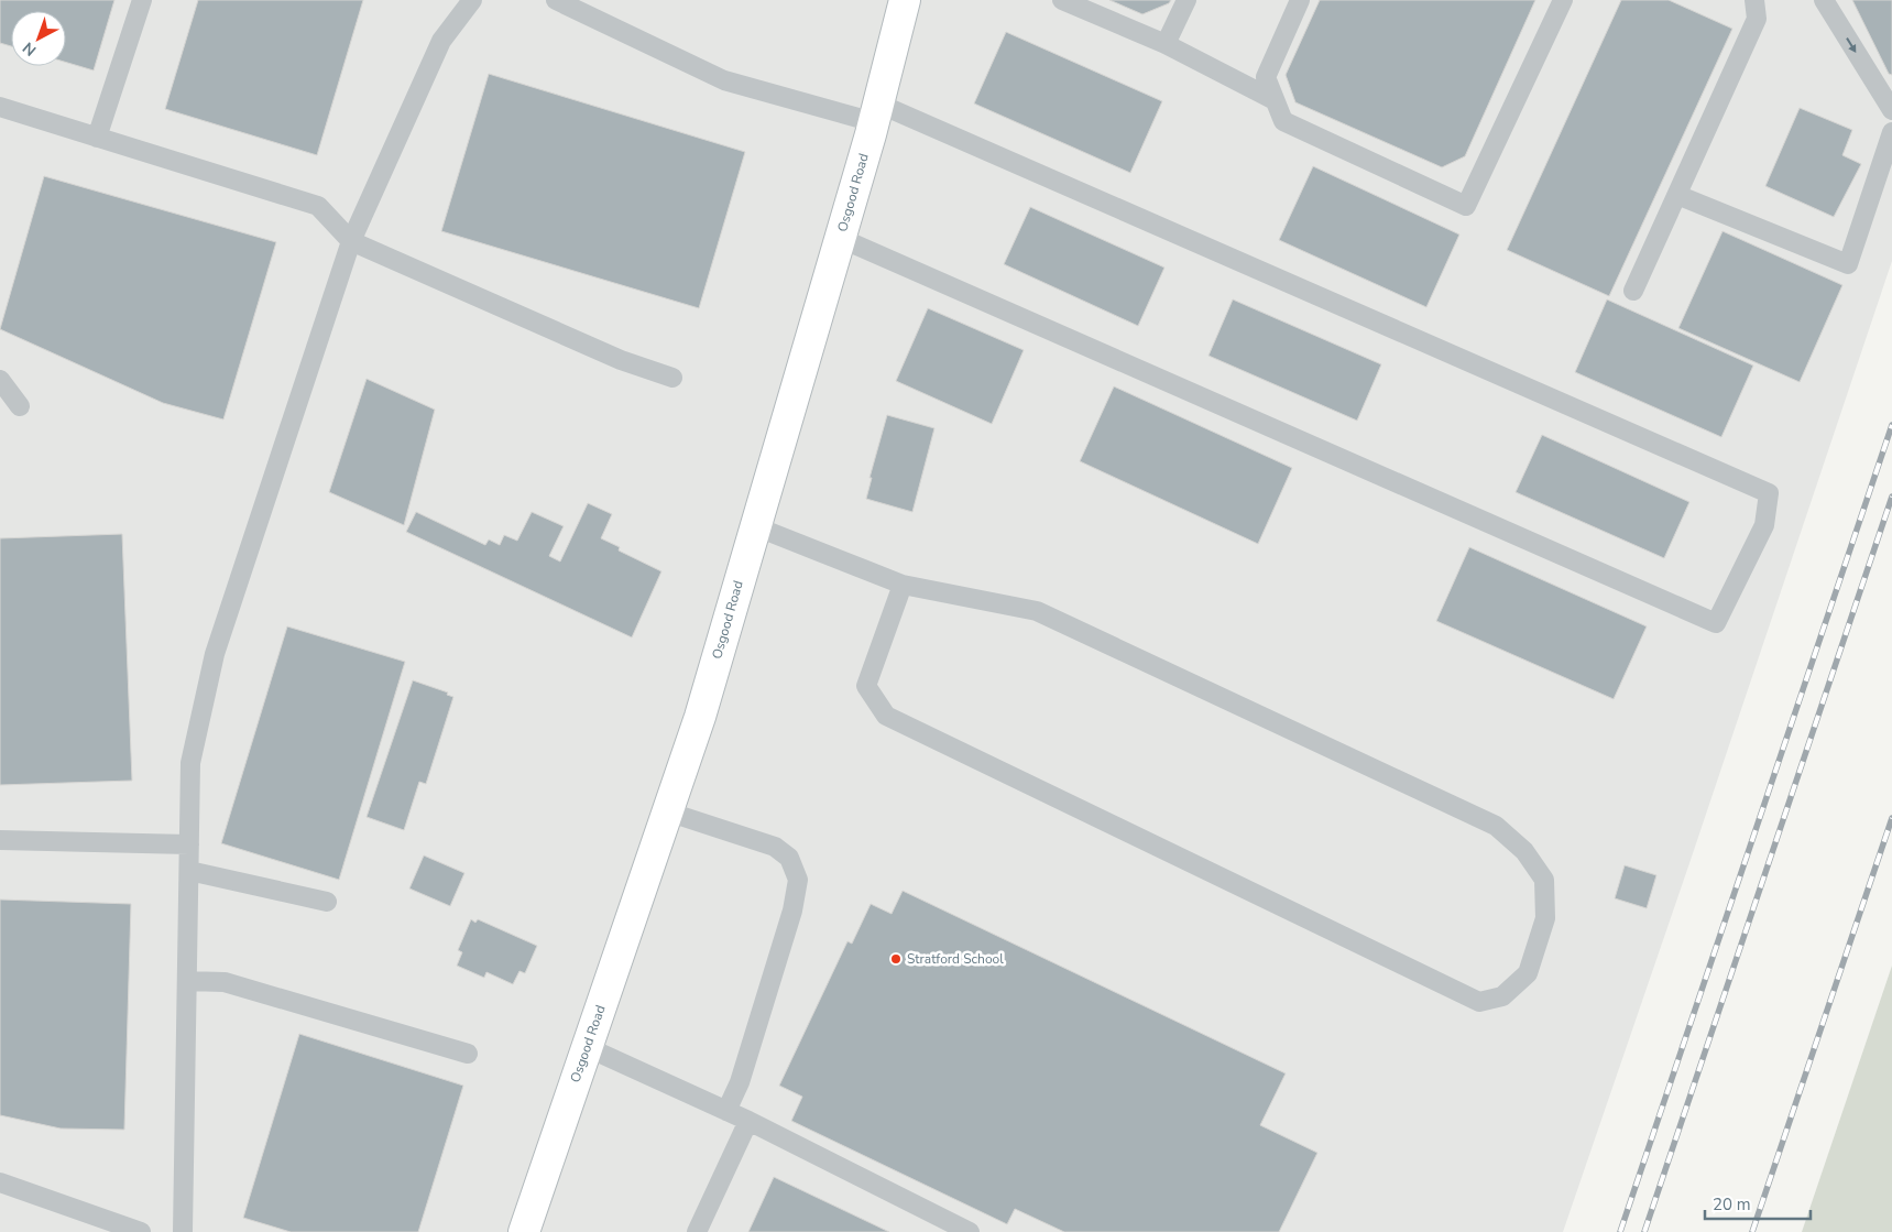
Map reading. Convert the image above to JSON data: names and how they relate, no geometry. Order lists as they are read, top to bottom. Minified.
{"streets":{"main road":["Osgood Road"]},"places":["Stratford School"],"scale_bar":"20 m","north":"bottom left"}
